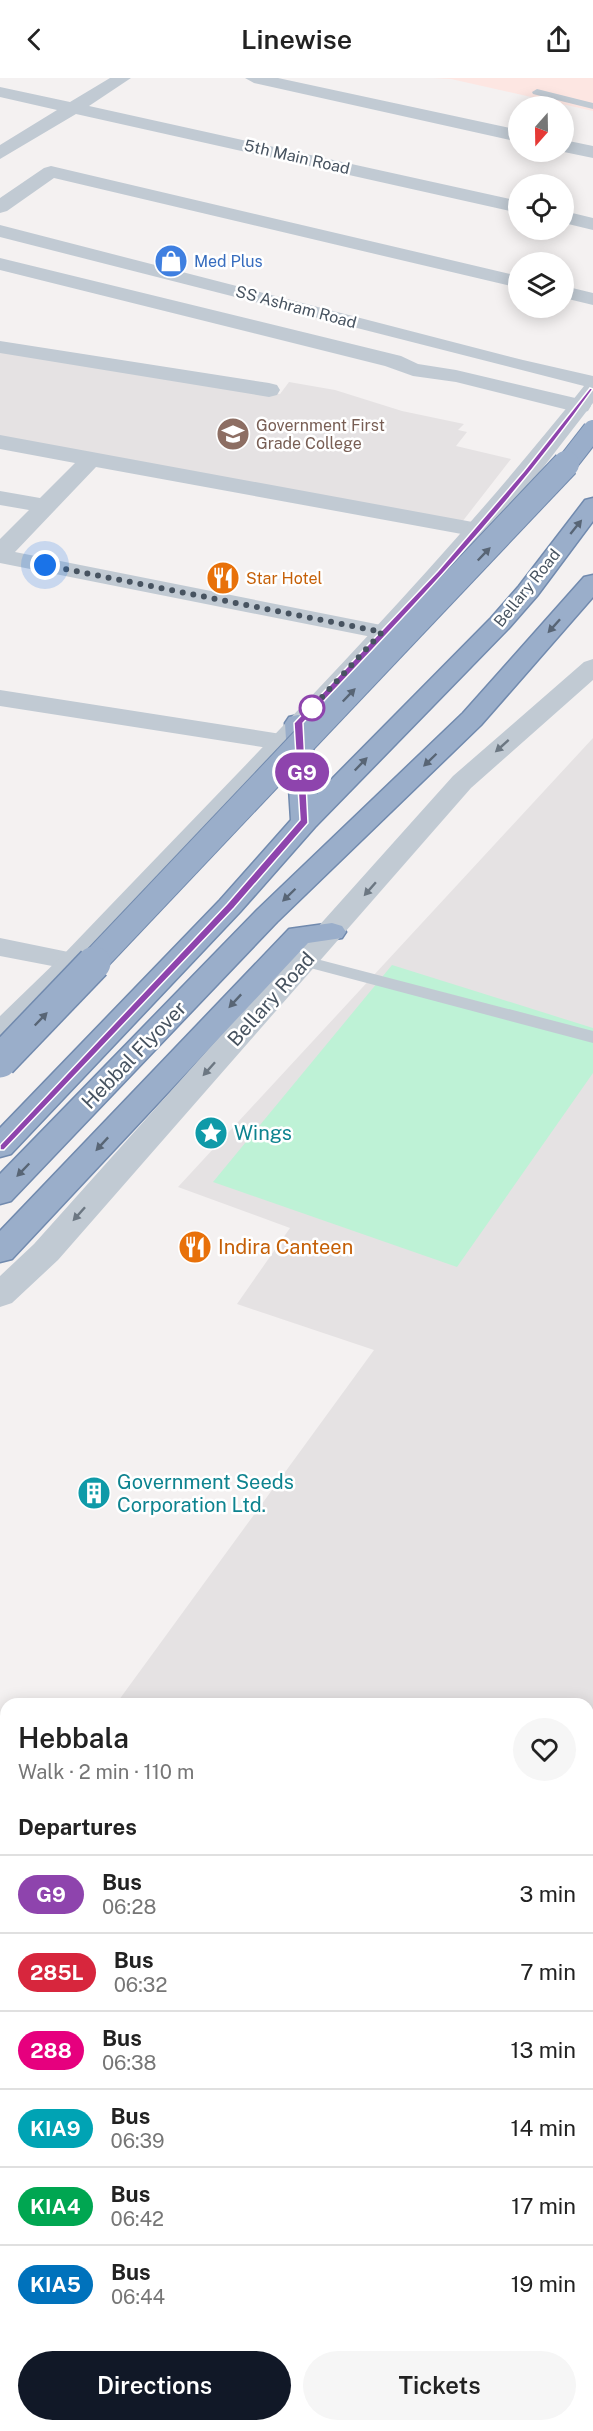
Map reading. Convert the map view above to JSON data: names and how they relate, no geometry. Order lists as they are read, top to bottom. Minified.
{"streets":{"highway":["Bellary Road","Hebbal Flyover"],"street":["5th Main Road","SS Ashram Road"]},"crossings":[["Bellary Road","Hebbal Flyover"]],"places":{"shop":["Med Plus"],"school or university":["Government First Grade College"],"restaurant":["Star Hotel","Indira Canteen"],"place":["Wings"],"building":["Government Seeds Corporation Ltd."]},"lines":["bus line G9"],"north":"bottom","page":{"header":"Linewise","on_map":"G9","heading":[["Hebbala","Walk · 2 min · 110 m"],"Departures"],"list":[{"mark":"G9","name":"Bus","note":"06:28","value":"3 min"},{"mark":"285L","name":"Bus","note":"06:32","value":"7 min"},{"mark":"288","name":"Bus","note":"06:38","value":"13 min"},{"mark":"KIA9","name":"Bus","note":"06:39","value":"14 min"},{"mark":"KIA4","name":"Bus","note":"06:42","value":"17 min"},{"mark":"KIA5","name":"Bus","note":"06:44","value":"19 min"}],"buttons":["Directions","Tickets"]}}
